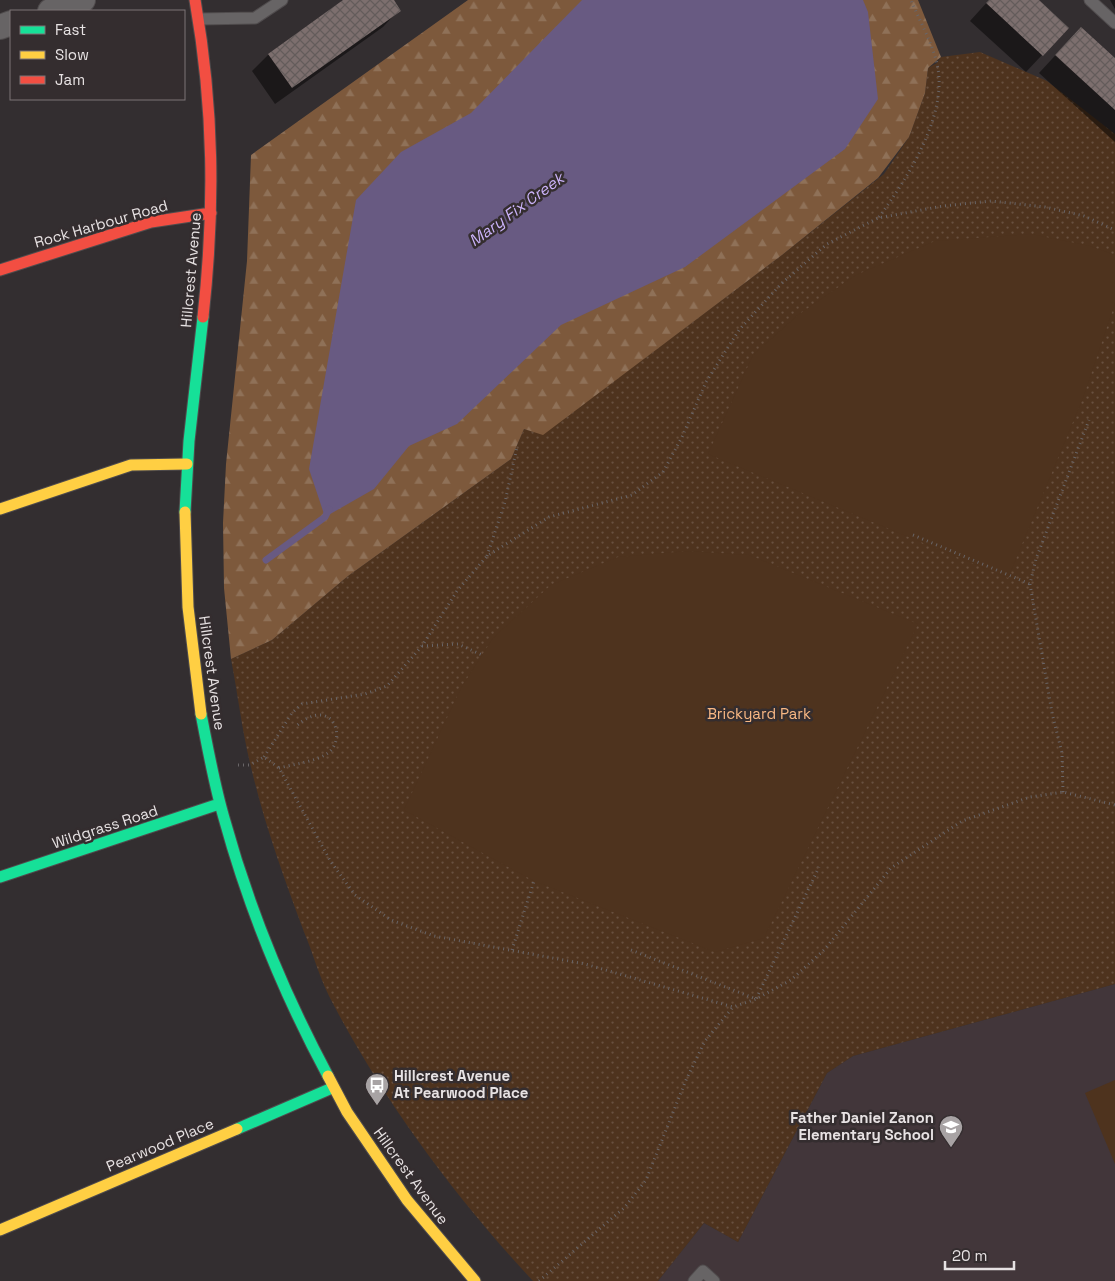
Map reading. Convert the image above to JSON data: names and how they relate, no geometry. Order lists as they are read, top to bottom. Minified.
{"streets":{"street":["Rock Harbour Road","Hillcrest Avenue","Wildgrass Road","Pearwood Place"]},"crossings":[["Rock Harbour Road","Hillcrest Avenue"],["Hillcrest Avenue","Wildgrass Road"],["Hillcrest Avenue","Pearwood Place"]],"water":["Mary Fix Creek"],"parks":["Brickyard Park"],"places":{"bus stop":["Hillcrest Avenue At Pearwood Place"],"school or university":["Father Daniel Zanon Elementary School"]},"legend":["Fast","Slow","Jam"],"scale_bar":"20 m"}
